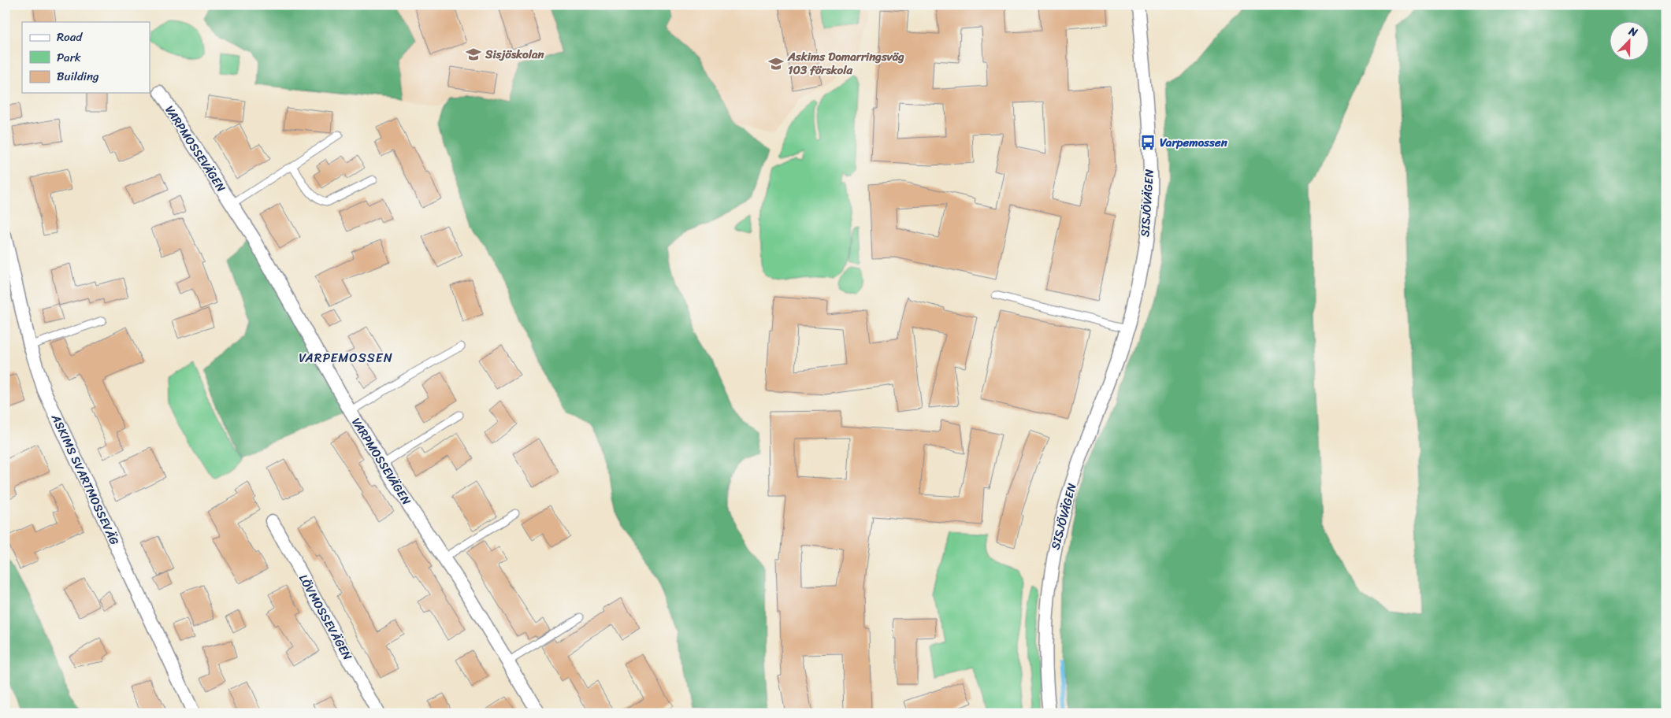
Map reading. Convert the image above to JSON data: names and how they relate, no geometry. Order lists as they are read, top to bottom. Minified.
{"streets":{"street":["VARPMOSSEVÄGEN","SISJÖVÄGEN","ASKIMS SVARTMOSSEVÄG","LÖVMOSSEVÄGEN"]},"districts":["VARPEMOSSEN"],"places":{"school or university":["Sisjöskolan","Askims Domarringsväg 103 förskola"],"bus stop":["Varpemossen"]},"legend":["Road","Park","Building"],"north":"top right"}
